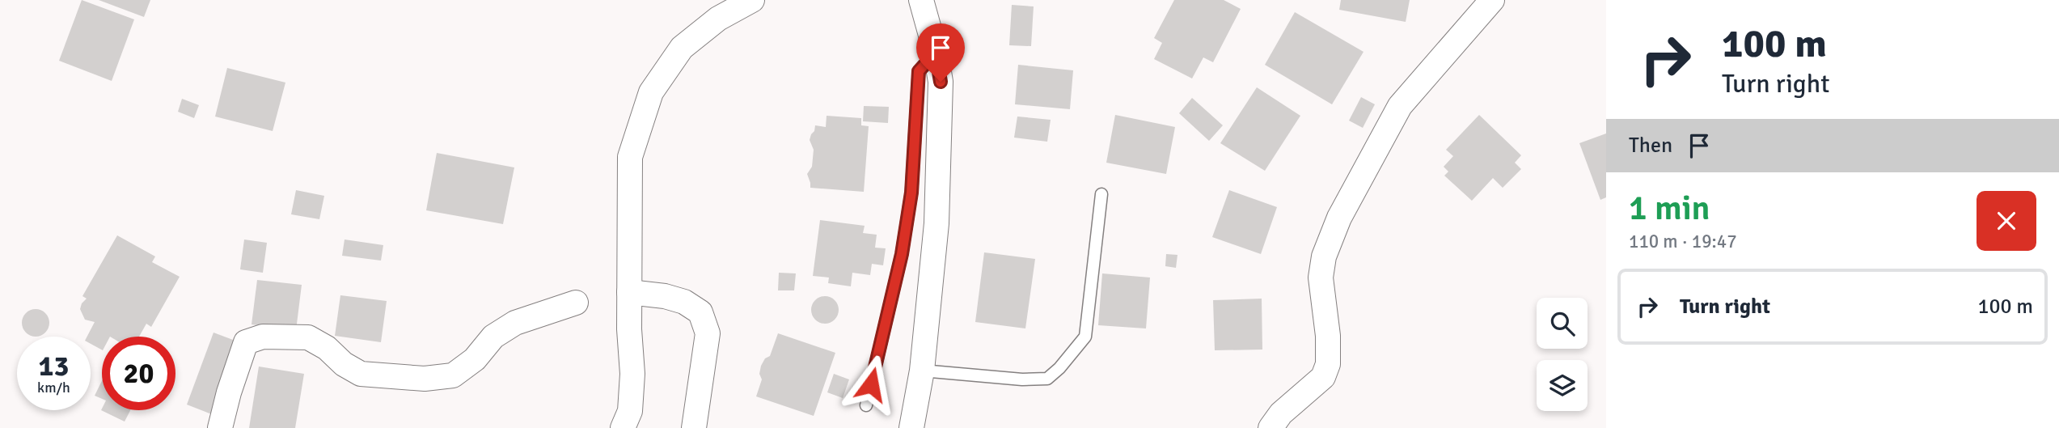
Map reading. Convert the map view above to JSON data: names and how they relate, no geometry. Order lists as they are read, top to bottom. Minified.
{"page":{"turn":["100 m","Turn right"],"then":"Then","heading":["1 min","110 m · 19:47"],"list":[{"name":"Turn right","value":"100 m"}],"speed":"13 km/h","limit":"20"}}
